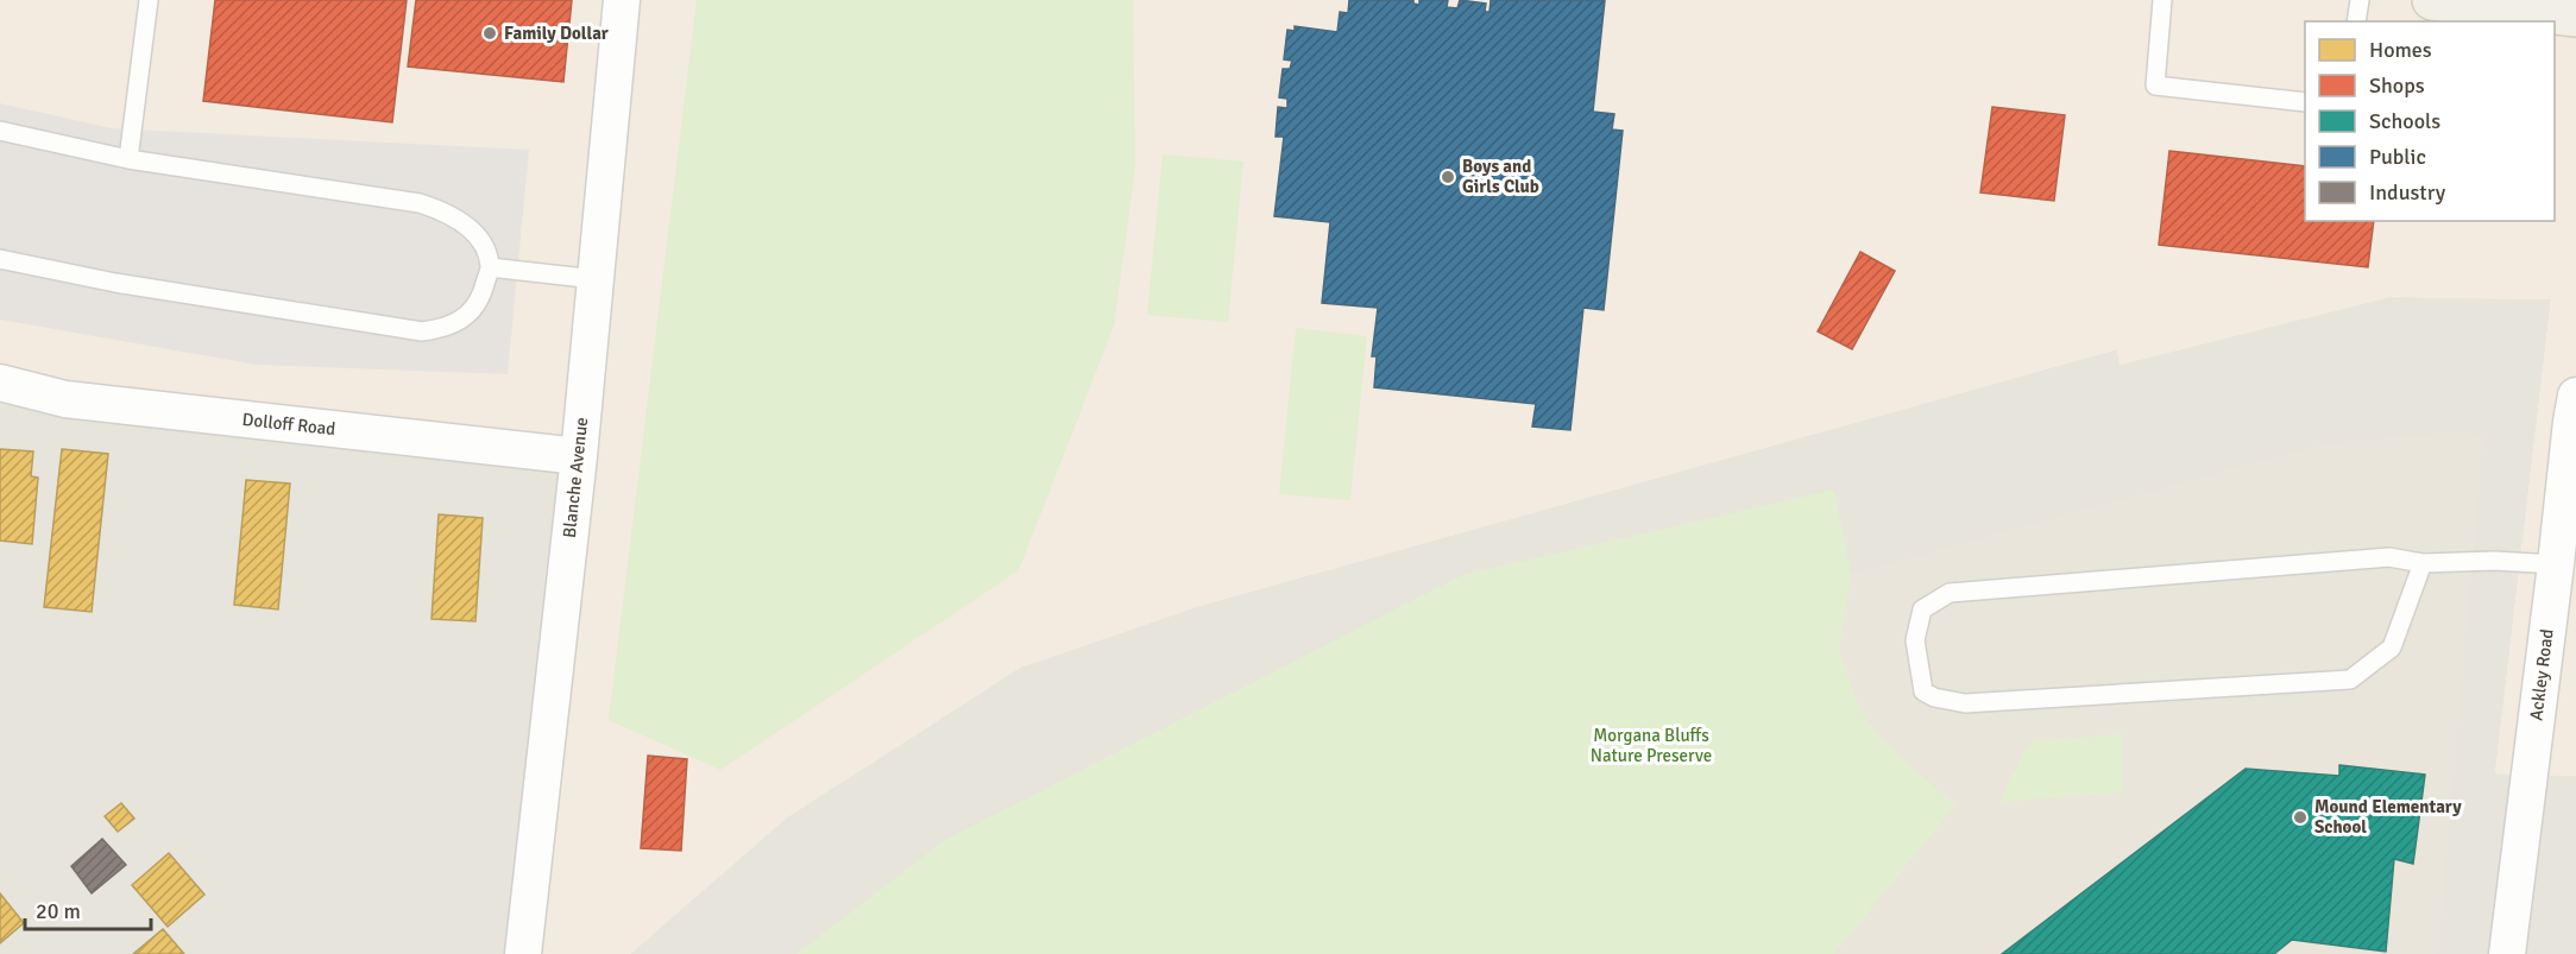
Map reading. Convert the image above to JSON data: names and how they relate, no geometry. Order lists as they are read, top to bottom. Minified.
{"streets":{"street":["Dolloff Road","Blanche Avenue","Ackley Road"]},"crossings":[["Dolloff Road","Blanche Avenue"]],"parks":["Morgana Bluffs Nature Preserve"],"places":["Family Dollar","Boys and Girls Club","Mound Elementary School"],"legend":["Homes","Shops","Schools","Public","Industry"],"scale_bar":"20 m"}
